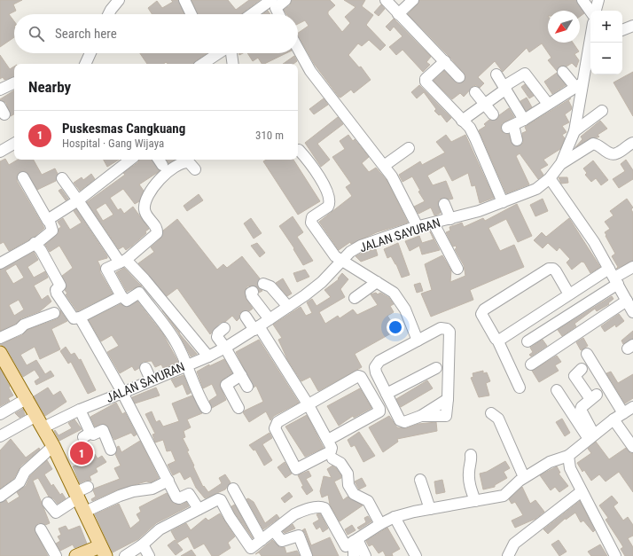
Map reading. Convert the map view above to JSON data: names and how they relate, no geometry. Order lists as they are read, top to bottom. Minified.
{"streets":{"street":["JALAN SAYURAN"]},"north":"bottom left","page":{"map_buttons":["+","−"],"search":"Search here","heading":"Nearby","list":[{"mark":"1","name":"Puskesmas Cangkuang","note":"Hospital · Gang Wijaya","value":"310 m"}],"pins":"1"}}
